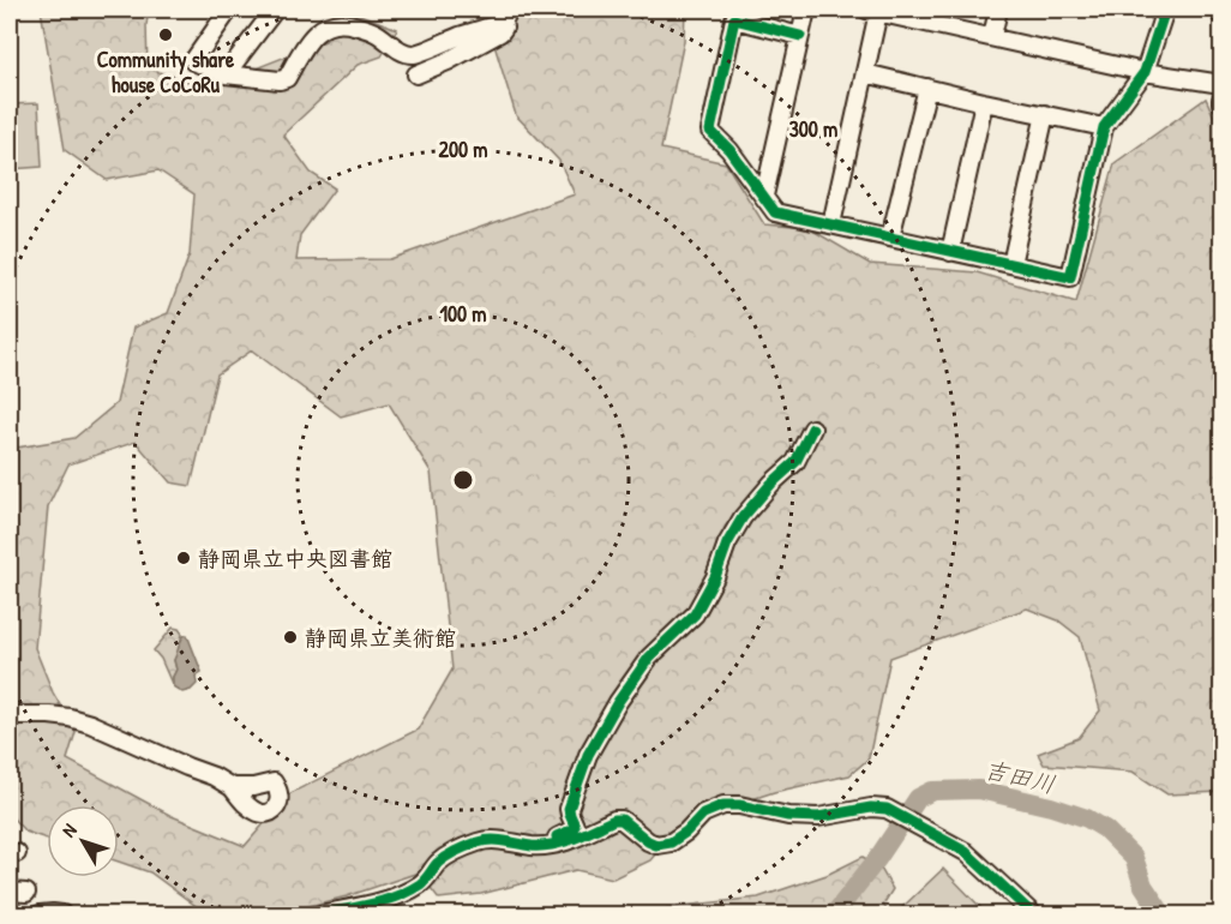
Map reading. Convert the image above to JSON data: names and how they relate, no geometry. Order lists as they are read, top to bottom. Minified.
{"water":["吉田川"],"places":["Community share house CoCoRu","静岡県立中央図書館","静岡県立美術館"],"north":"top left","rings":["300 m","200 m","100 m"]}
